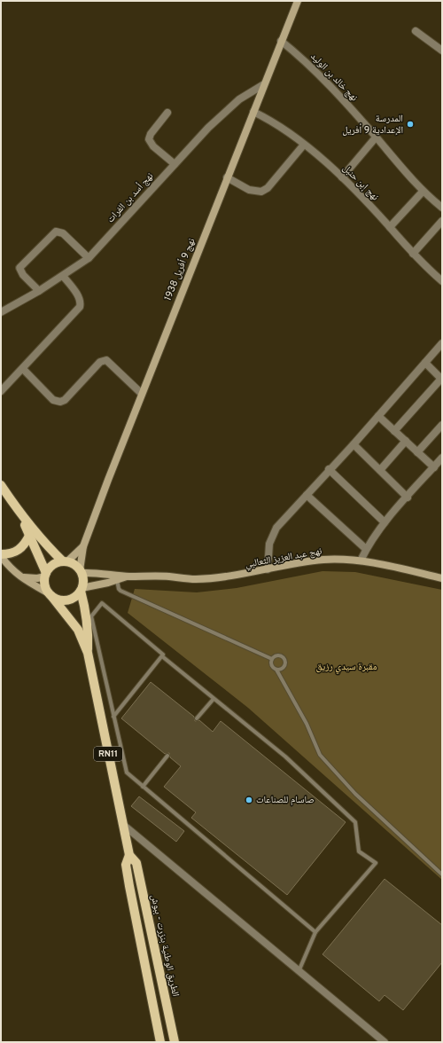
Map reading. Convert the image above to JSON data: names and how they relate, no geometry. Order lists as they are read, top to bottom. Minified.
{"streets":{"main road":["RN11","الطريق الوطنية بنزرت - ببوش"],"street":["نهج خالد بن الوليد","نهج إبن حنبل","نهج أسد بن الفرات","نهج 9 أفريل 1938","نهج عبد العزيز الثعالبي"]},"crossings":[["نهج خالد بن الوليد","نهج 9 أفريل 1938"],["نهج إبن حنبل","نهج 9 أفريل 1938"],["نهج أسد بن الفرات","نهج 9 أفريل 1938"],["RN11","الطريق الوطنية بنزرت - ببوش"]],"parks":["مقبرة سيدي رزيق"],"places":["المدرسة الإعدادية 9 أفريل","صاسام للصناعات"]}
